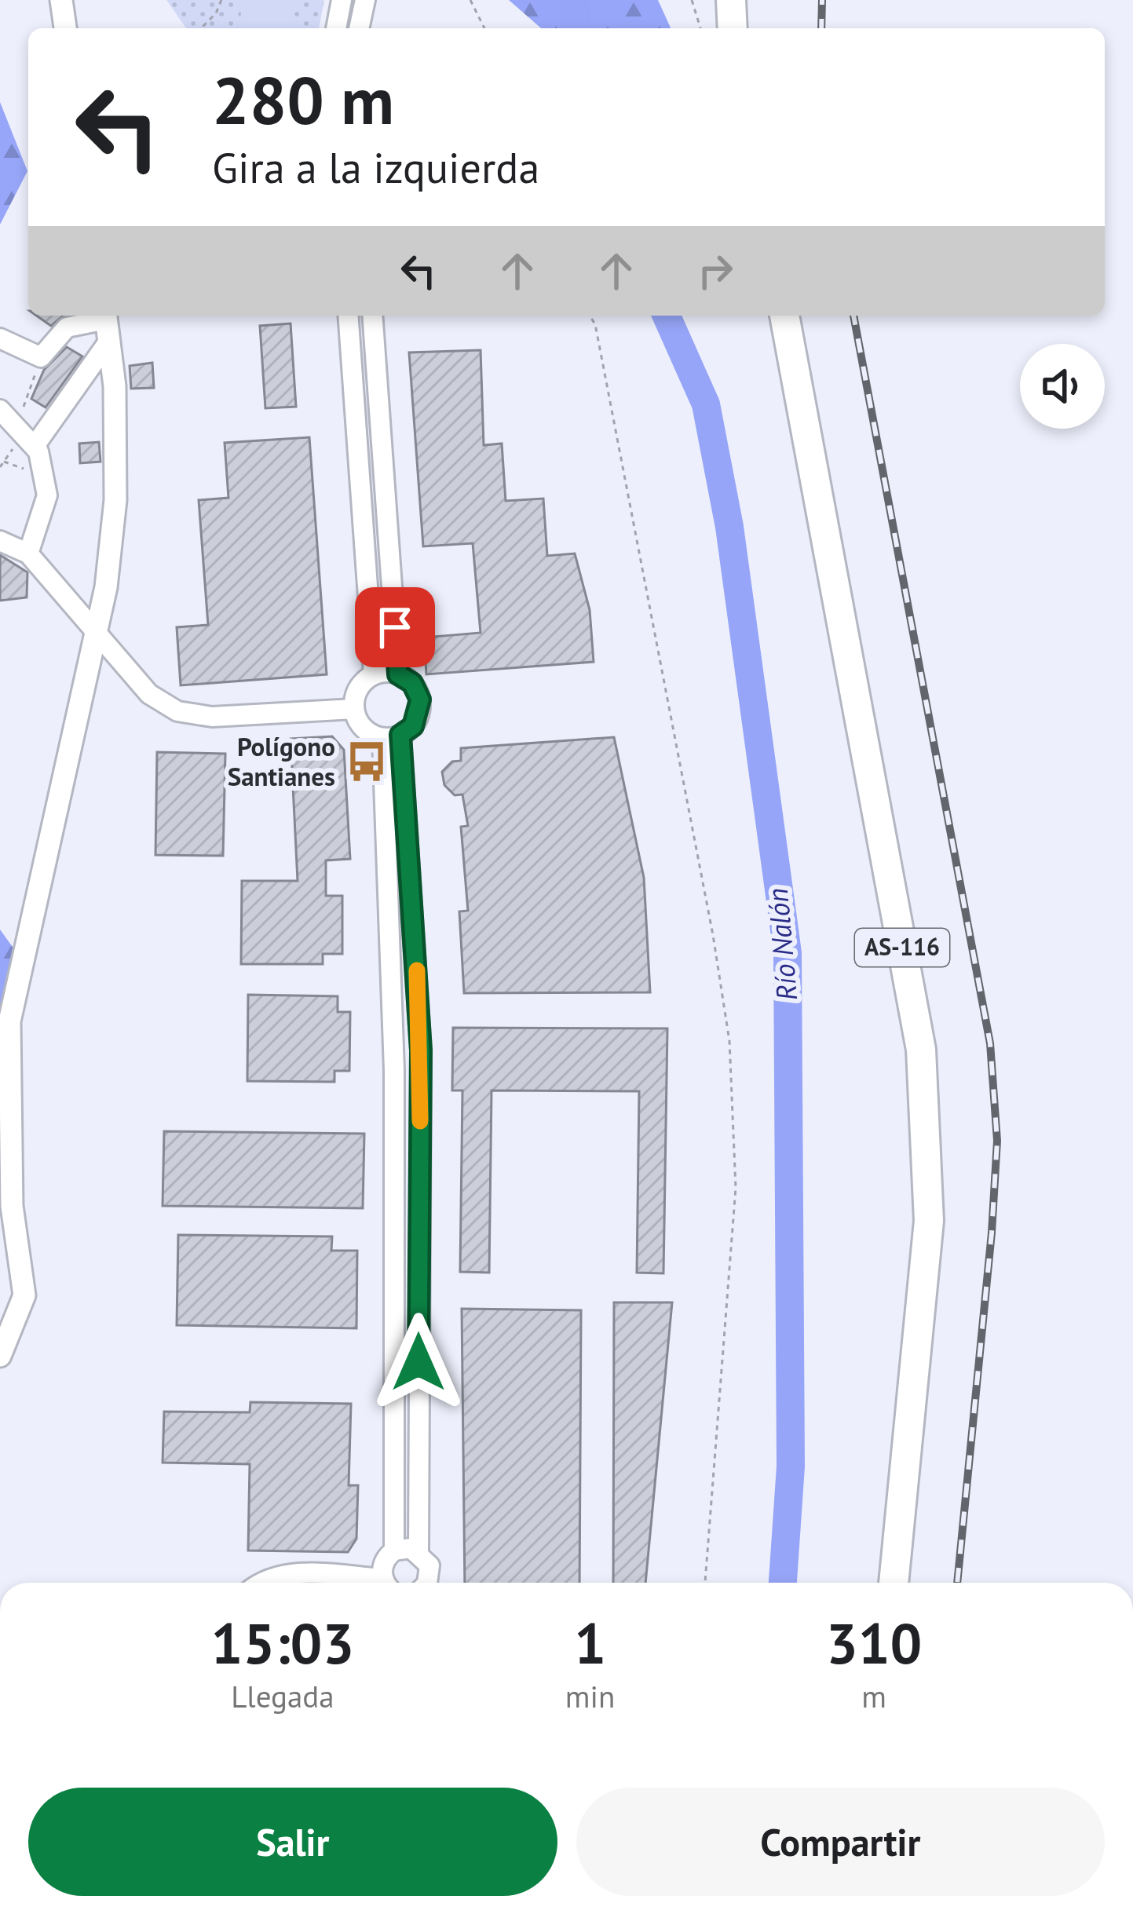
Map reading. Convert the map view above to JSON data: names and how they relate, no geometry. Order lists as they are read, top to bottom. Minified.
{"streets":{"main road":["AS-116"]},"water":["Río Nalón"],"places":{"bus stop":["Polígono Santianes"]},"page":{"turn":["280 m","Gira a la izquierda"],"eta":["15:03","Llegada","1","min","310","m"],"buttons":["Salir","Compartir"]}}
